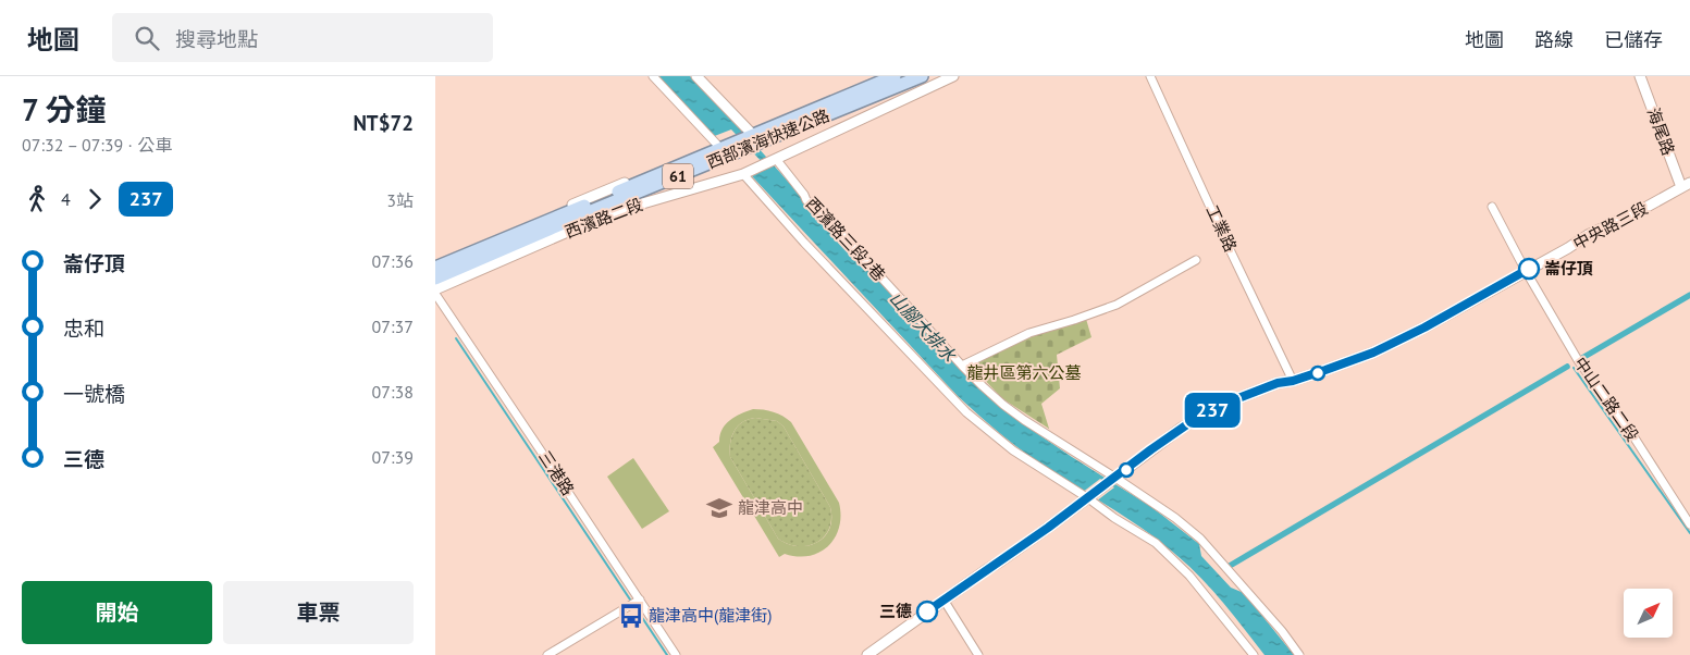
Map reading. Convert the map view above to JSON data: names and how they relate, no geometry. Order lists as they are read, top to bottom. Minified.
{"streets":{"highway":["西部濱海快速公路","61"],"street":["海尾路","西濱路二段","中央路三段","工業路","西濱路三段2巷","中山二路二段","三港路"]},"crossings":[["海尾路","中央路三段"],["西部濱海快速公路","西濱路二段"],["西濱路二段","西濱路三段2巷"],["中央路三段","工業路"],["中央路三段","西濱路三段2巷"],["中央路三段","中山二路二段"]],"water":["山腳大排水"],"parks":["龍井區第六公墓"],"places":{"other":["崙仔頂","三德"],"school or university":["龍津高中"],"bus stop":["龍津高中(龍津街)"]},"lines":["bus line 237"],"north":"top right","page":{"header":"地圖","search":"搜尋地點","nav":["地圖","路線","已儲存"],"heading":["7 分鐘","07:32 – 07:39 · 公車","NT$72"],"on_map":"237","legs":["4","237","3站"],"list":[{"name":"崙仔頂","value":"07:36"},{"name":"忠和","value":"07:37"},{"name":"一號橋","value":"07:38"},{"name":"三德","value":"07:39"}],"buttons":["開始","車票"]}}
